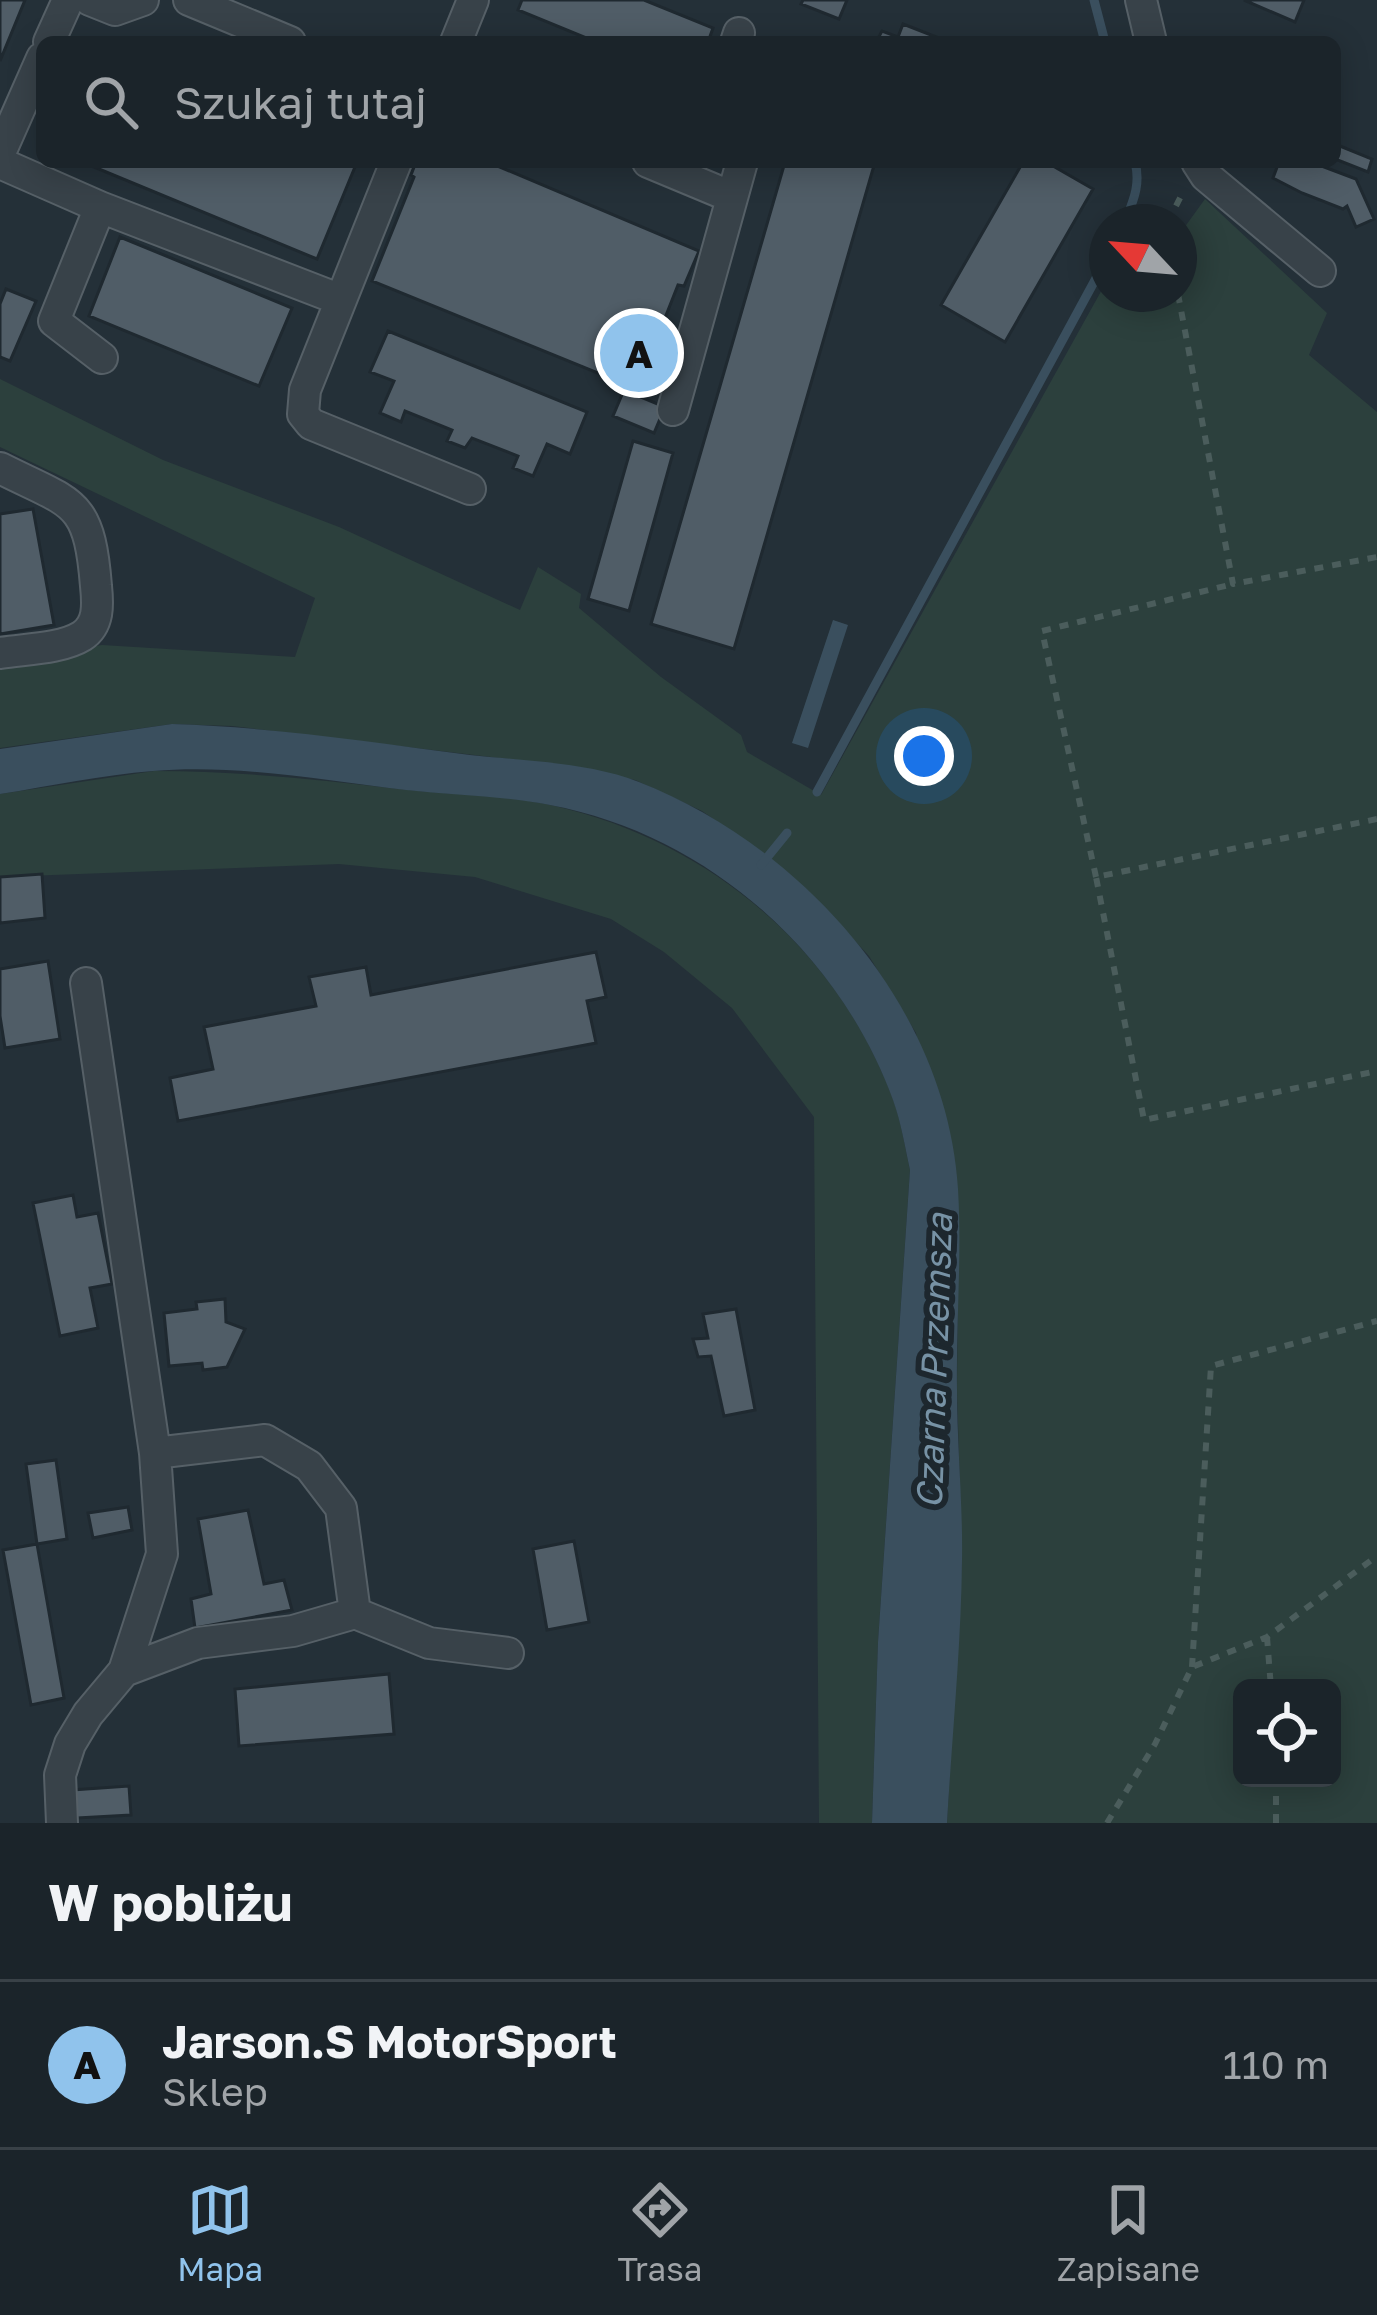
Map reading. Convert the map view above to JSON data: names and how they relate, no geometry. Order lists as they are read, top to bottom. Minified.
{"water":["Czarna Przemsza"],"north":"top left","page":{"search":"Szukaj tutaj","pins":"A","heading":"W pobliżu","list":[{"mark":"A","name":"Jarson.S MotorSport","note":"Sklep","value":"110 m"}],"nav":["Mapa","Trasa","Zapisane"]}}
